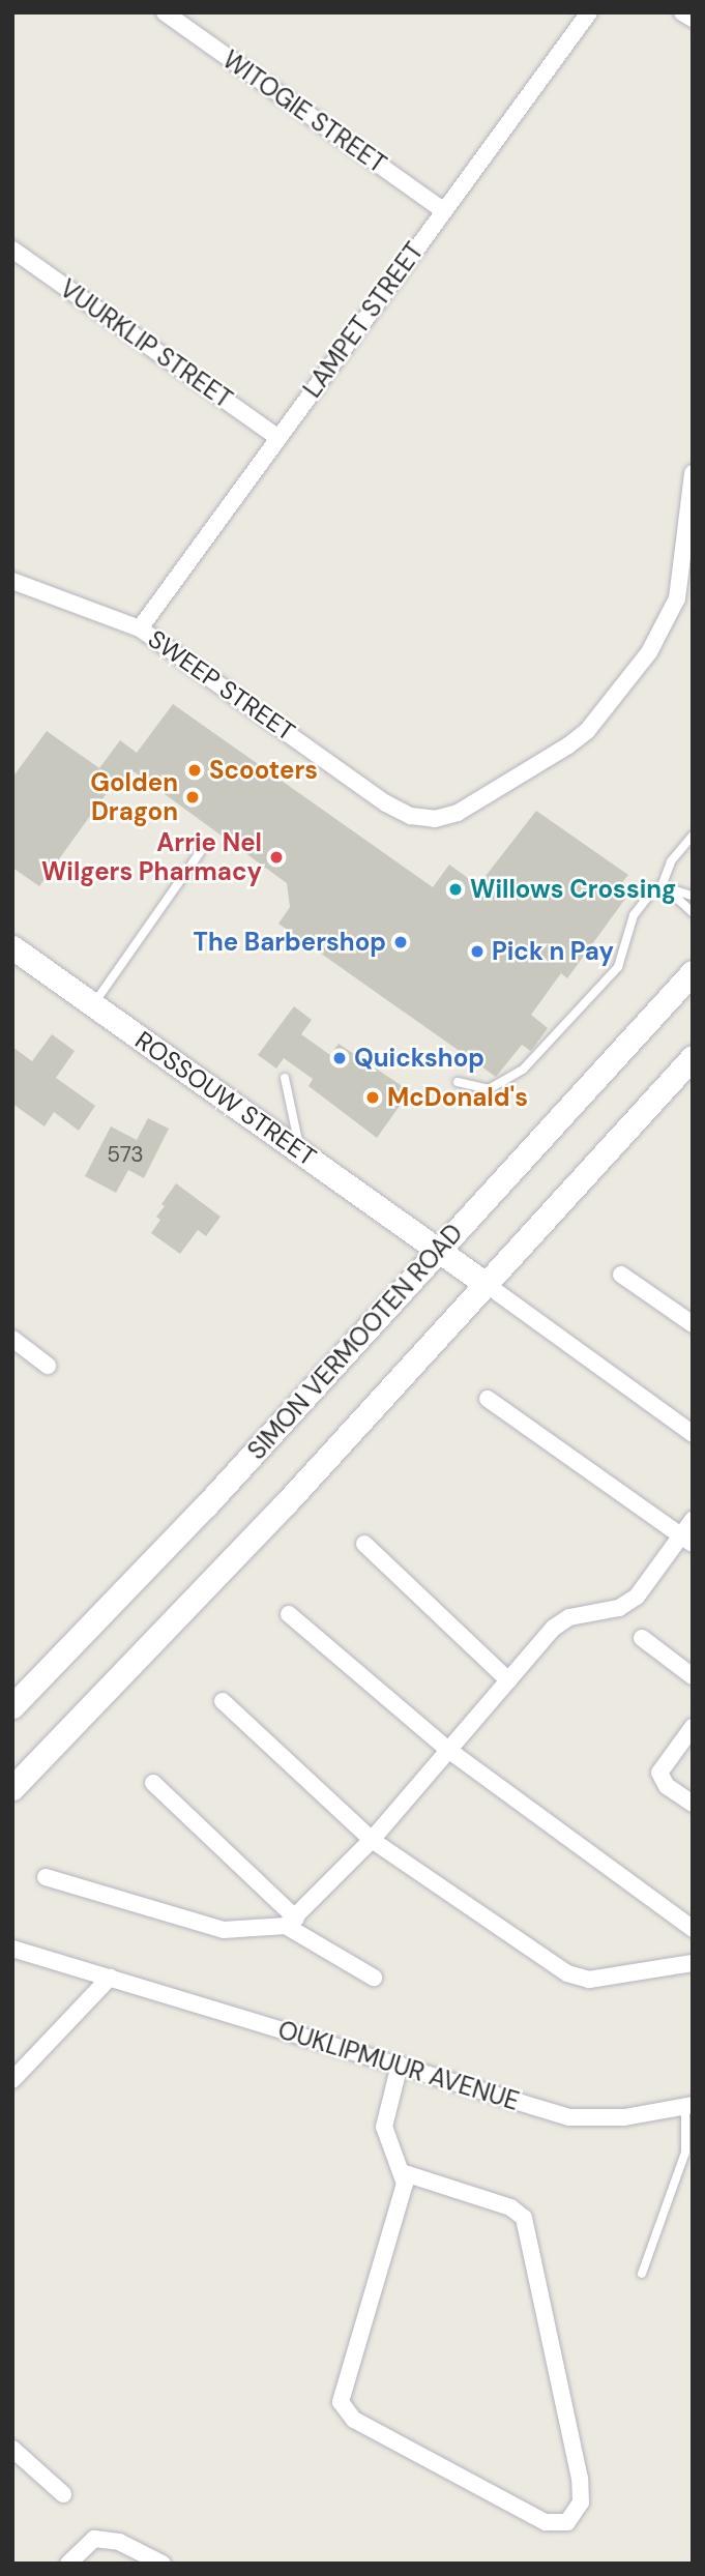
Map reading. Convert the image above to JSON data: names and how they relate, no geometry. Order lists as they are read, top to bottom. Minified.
{"streets":{"main road":["ROSSOUW STREET","SIMON VERMOOTEN ROAD"],"street":["WITOGIE STREET","LAMPET STREET","VUURKLIP STREET","SWEEP STREET","OUKLIPMUUR AVENUE"]},"crossings":[["WITOGIE STREET","LAMPET STREET"],["LAMPET STREET","VUURKLIP STREET"],["LAMPET STREET","SWEEP STREET"],["ROSSOUW STREET","SIMON VERMOOTEN ROAD"]],"places":["Scooters","Golden Dragon","Arrie Nel Wilgers Pharmacy","Willows Crossing","The Barbershop","Pick n Pay","Quickshop","McDonald's"],"house_numbers":["573"]}
